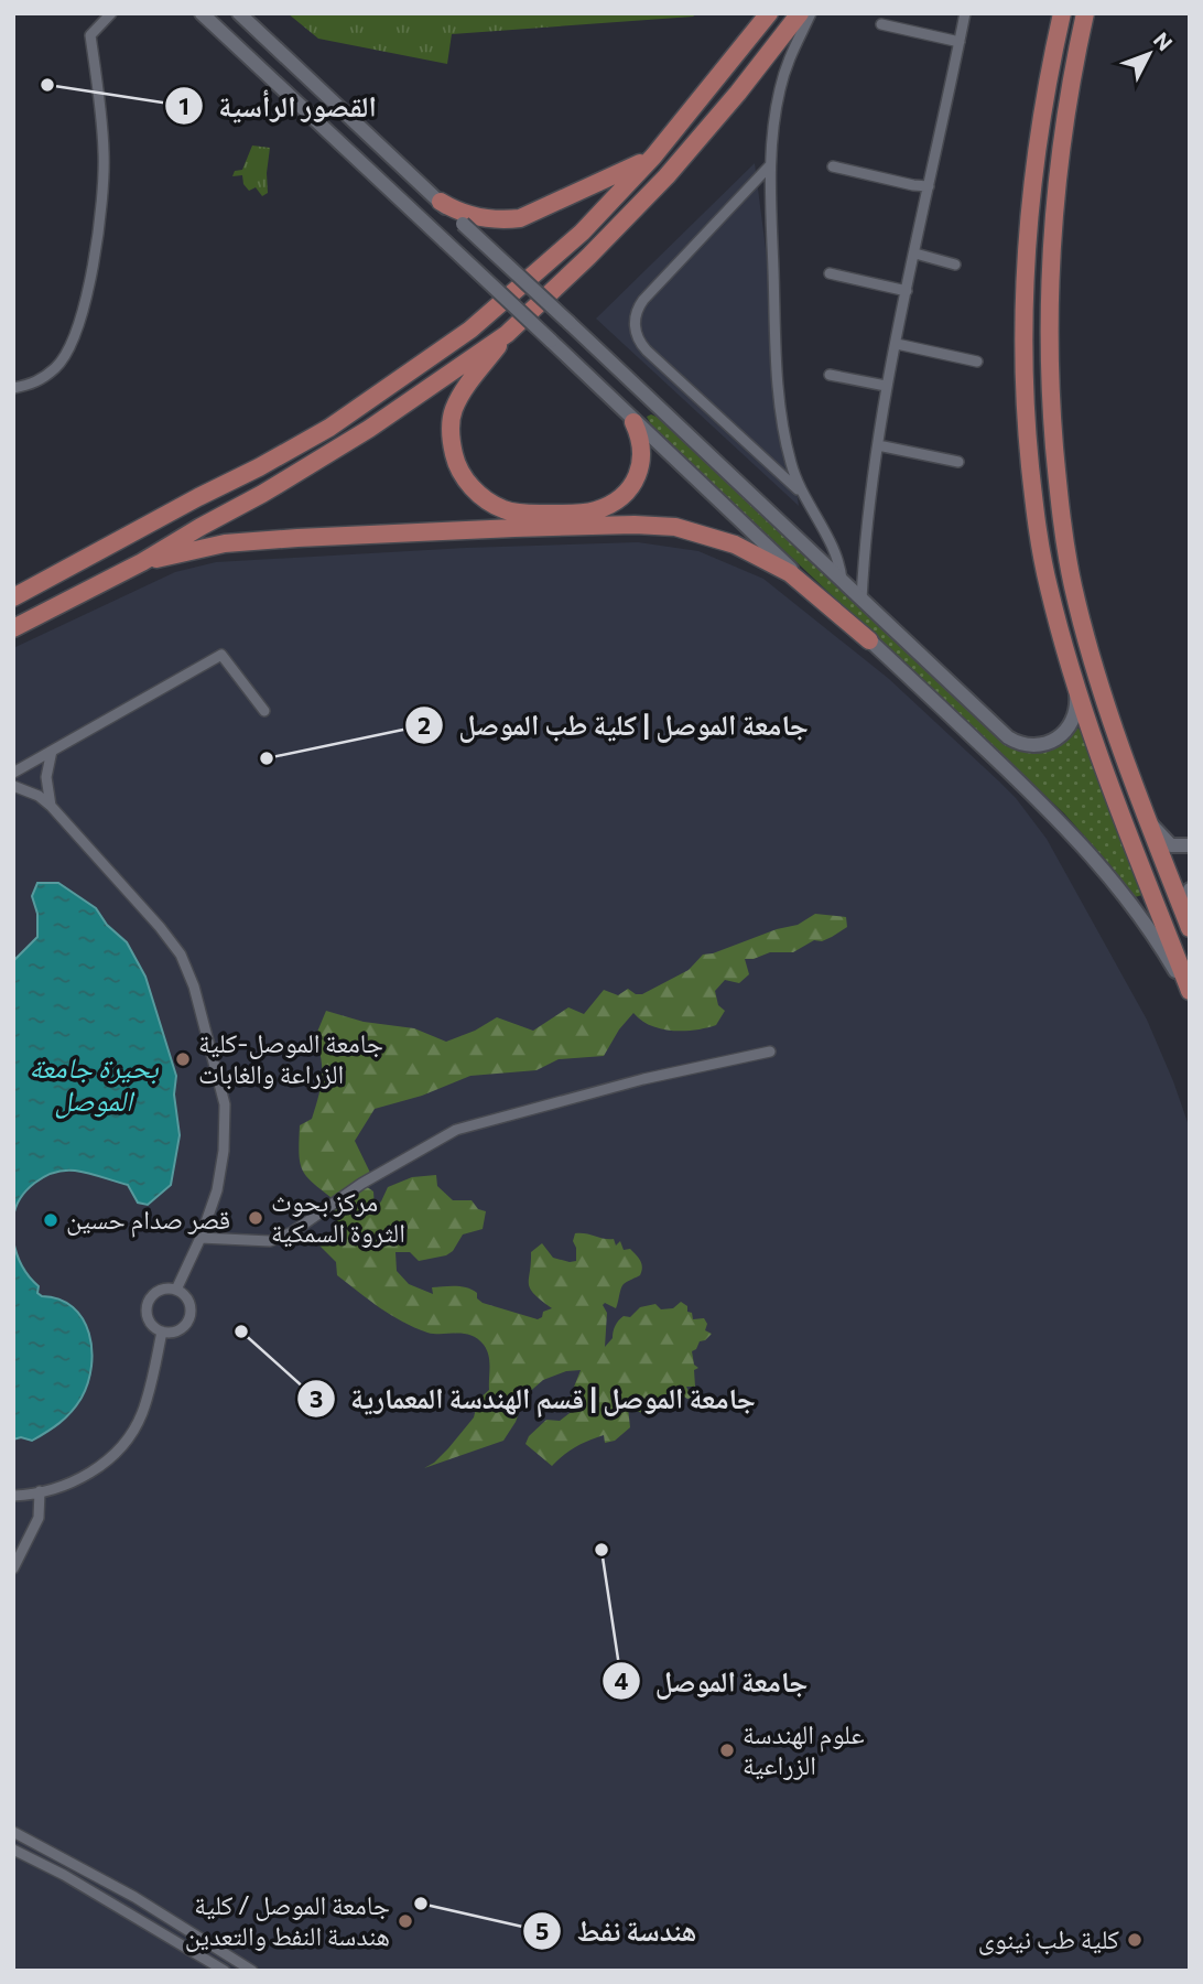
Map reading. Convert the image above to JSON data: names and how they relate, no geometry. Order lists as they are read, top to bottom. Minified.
{"water":["بحيرة جامعة الموصل"],"places":["القصور الرأسية","جامعة الموصل | كلية طب الموصل","جامعة الموصل-كلية الزراعة والغابات","مركز بحوث الثروة السمكية","قصر صدام حسين","جامعة الموصل | قسم الهندسة المعمارية","جامعة الموصل","علوم الهندسة الزراعية","هندسة نفط","جامعة الموصل / كلية هندسة النفط والتعدين","كلية طب نينوى"],"north":"top right"}
